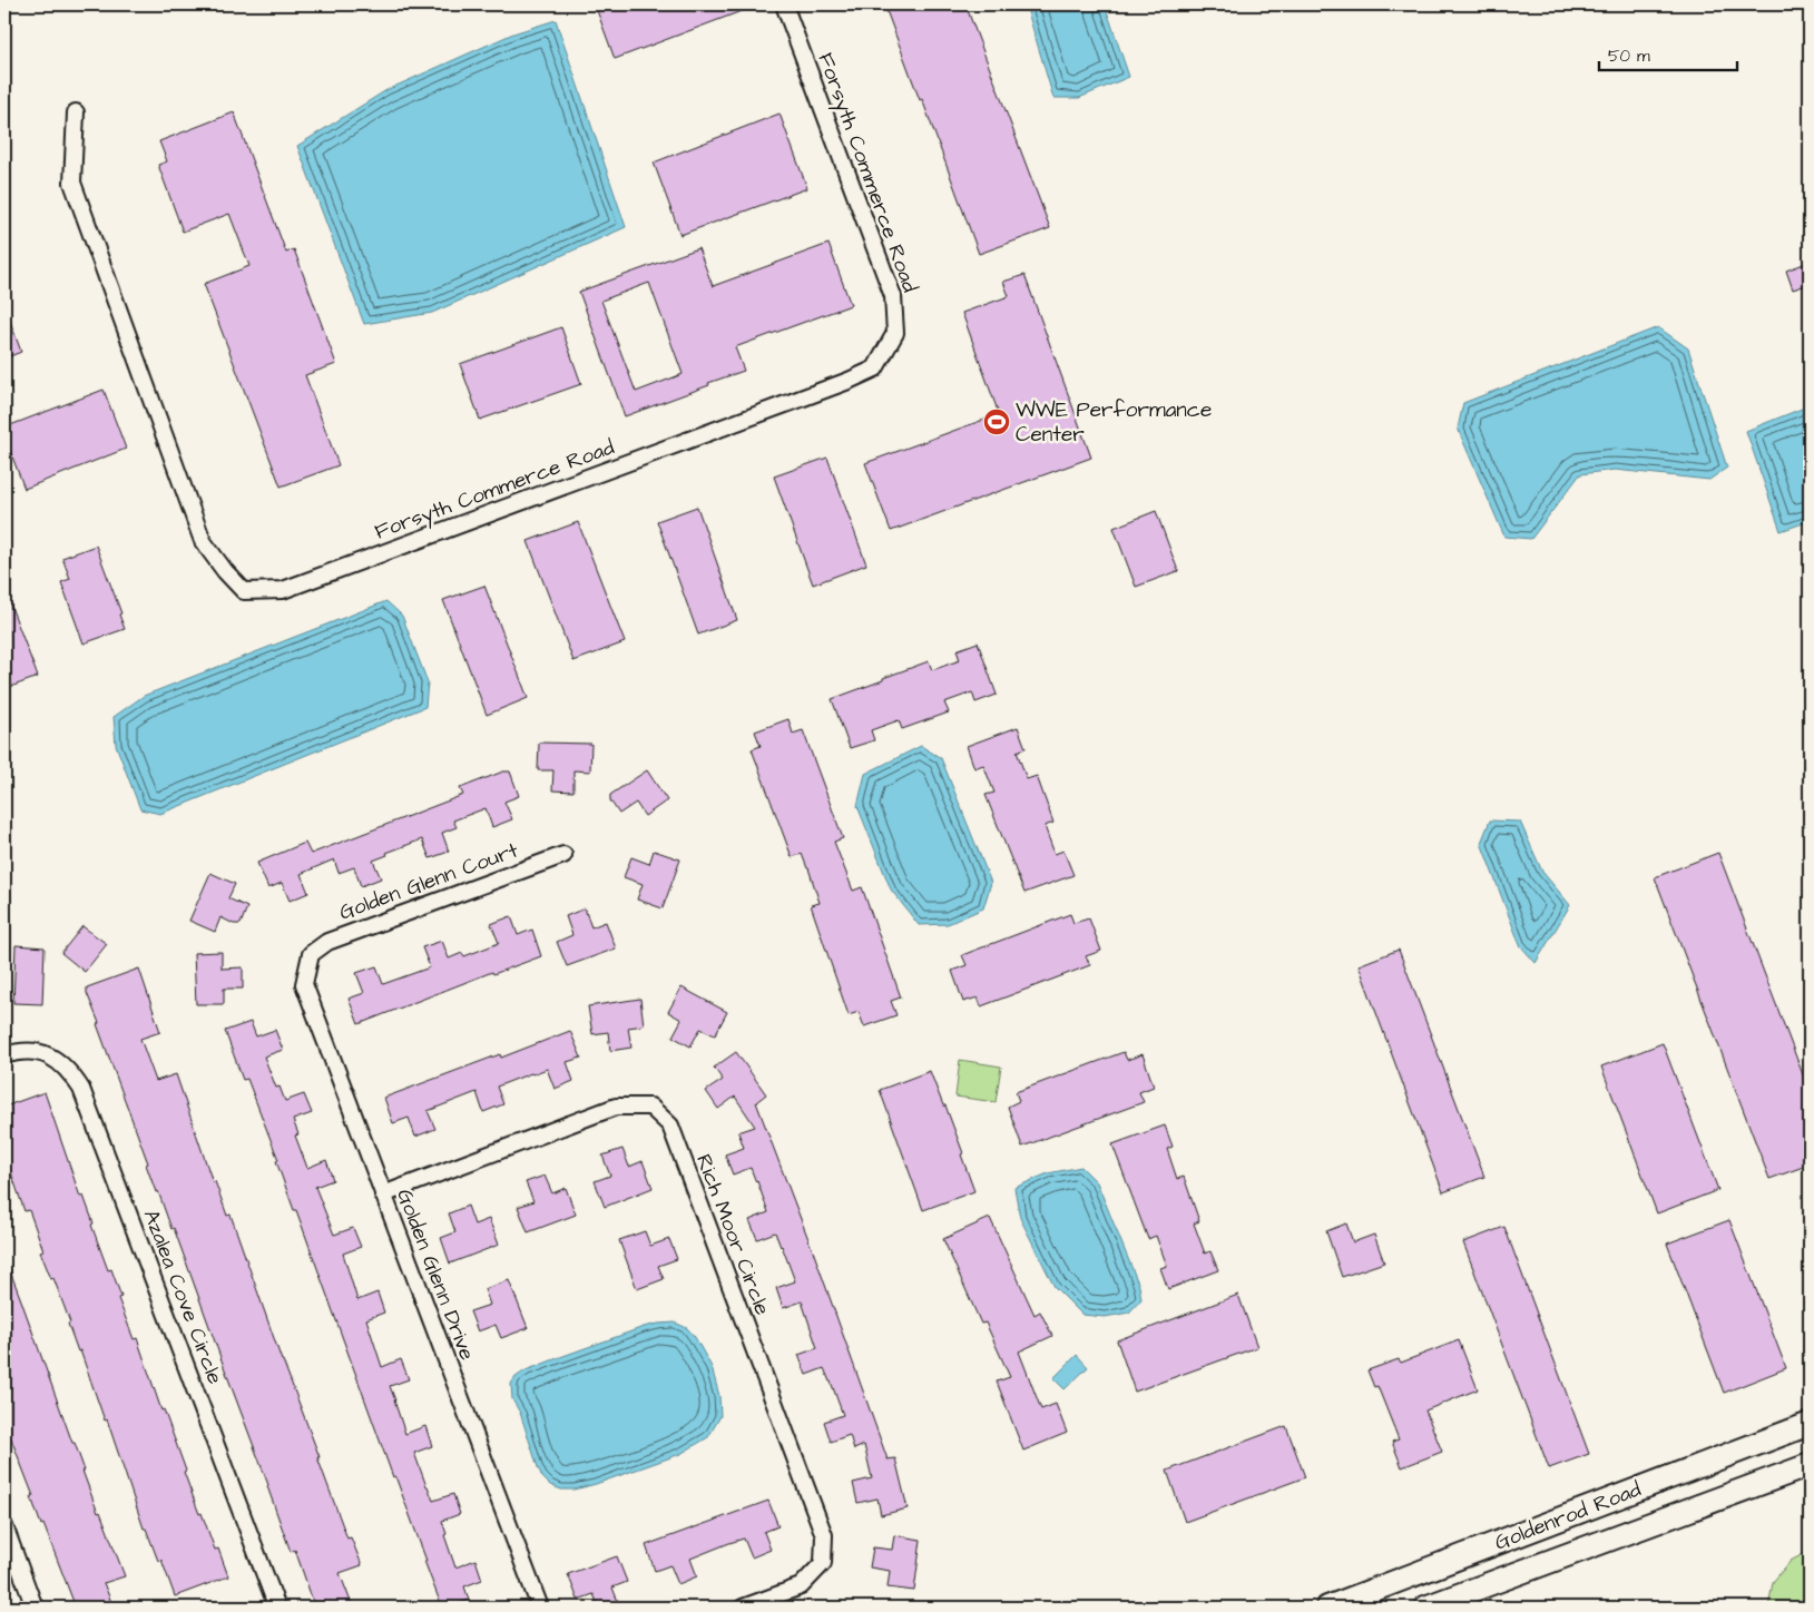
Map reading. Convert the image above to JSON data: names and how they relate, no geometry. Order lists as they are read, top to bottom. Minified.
{"streets":{"main road":["Goldenrod Road"],"street":["Forsyth Commerce Road","Golden Glenn Court","Rich Moor Circle","Golden Glenn Drive","Azalea Cove Circle"]},"crossings":[["Golden Glenn Court","Golden Glenn Drive"],["Rich Moor Circle","Golden Glenn Drive"]],"places":{"sports":["WWE Performance Center"]},"scale_bar":"50 m"}
